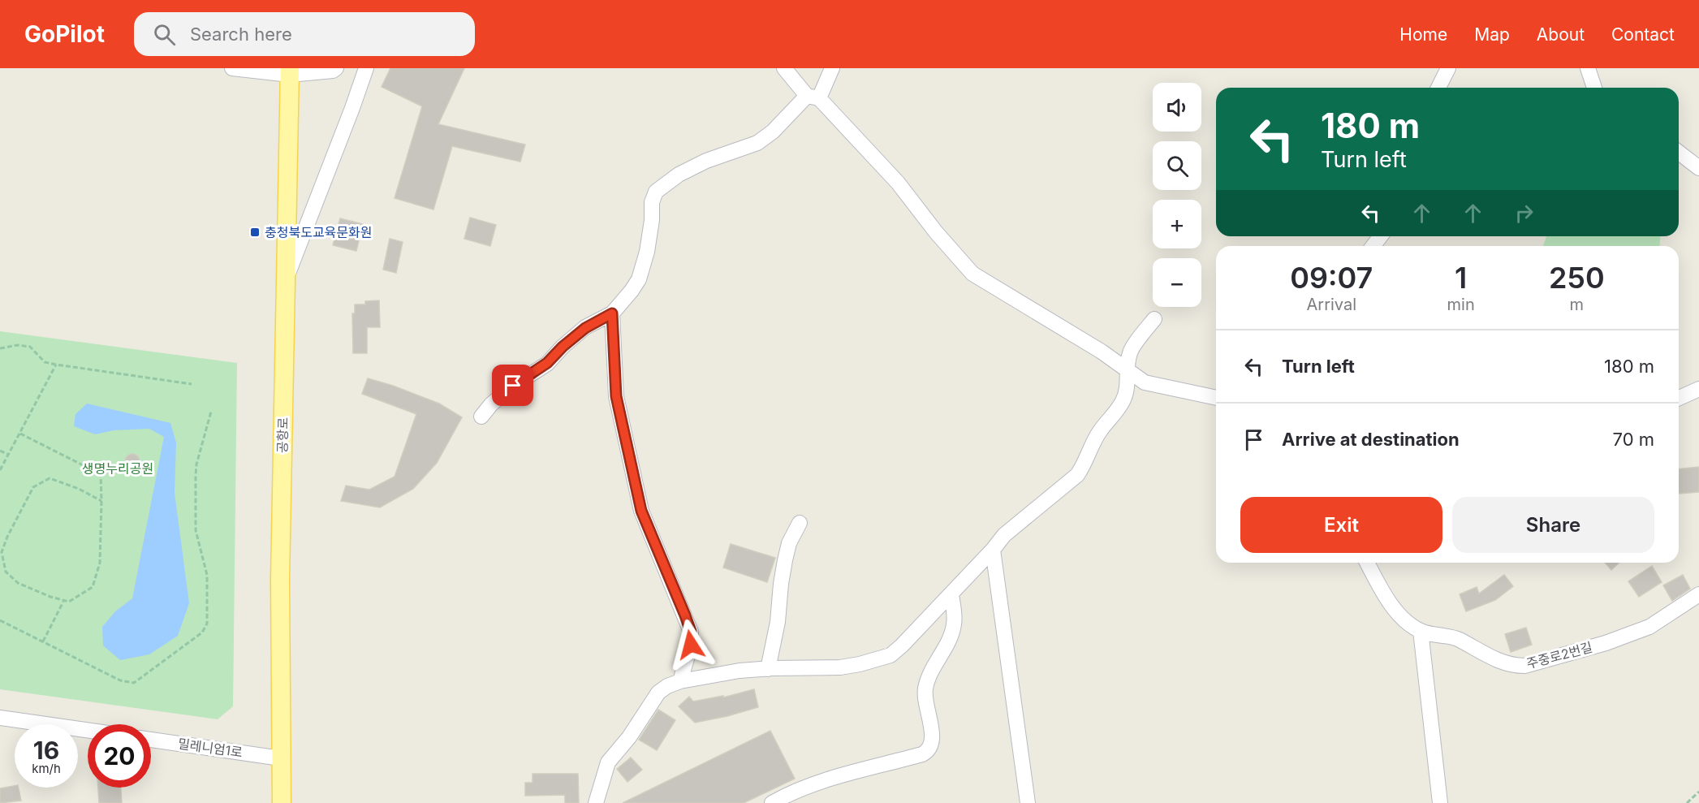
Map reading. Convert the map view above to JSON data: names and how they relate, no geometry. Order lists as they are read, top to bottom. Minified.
{"streets":{"main road":["공항로"],"street":["주중로2번길","밀레니엄1로"]},"crossings":[["공항로","밀레니엄1로"]],"parks":["생명누리공원"],"places":{"transit":["충청북도교육문화원"]},"page":{"header":"GoPilot","search":"Search here","nav":["Home","Map","About","Contact"],"map_buttons":["+","−"],"turn":["180 m","Turn left"],"eta":["09:07","Arrival","1","min","250","m"],"list":[{"name":"Turn left","value":"180 m"},{"name":"Arrive at destination","value":"70 m"}],"buttons":["Exit","Share"],"speed":"16 km/h","limit":"20"}}
